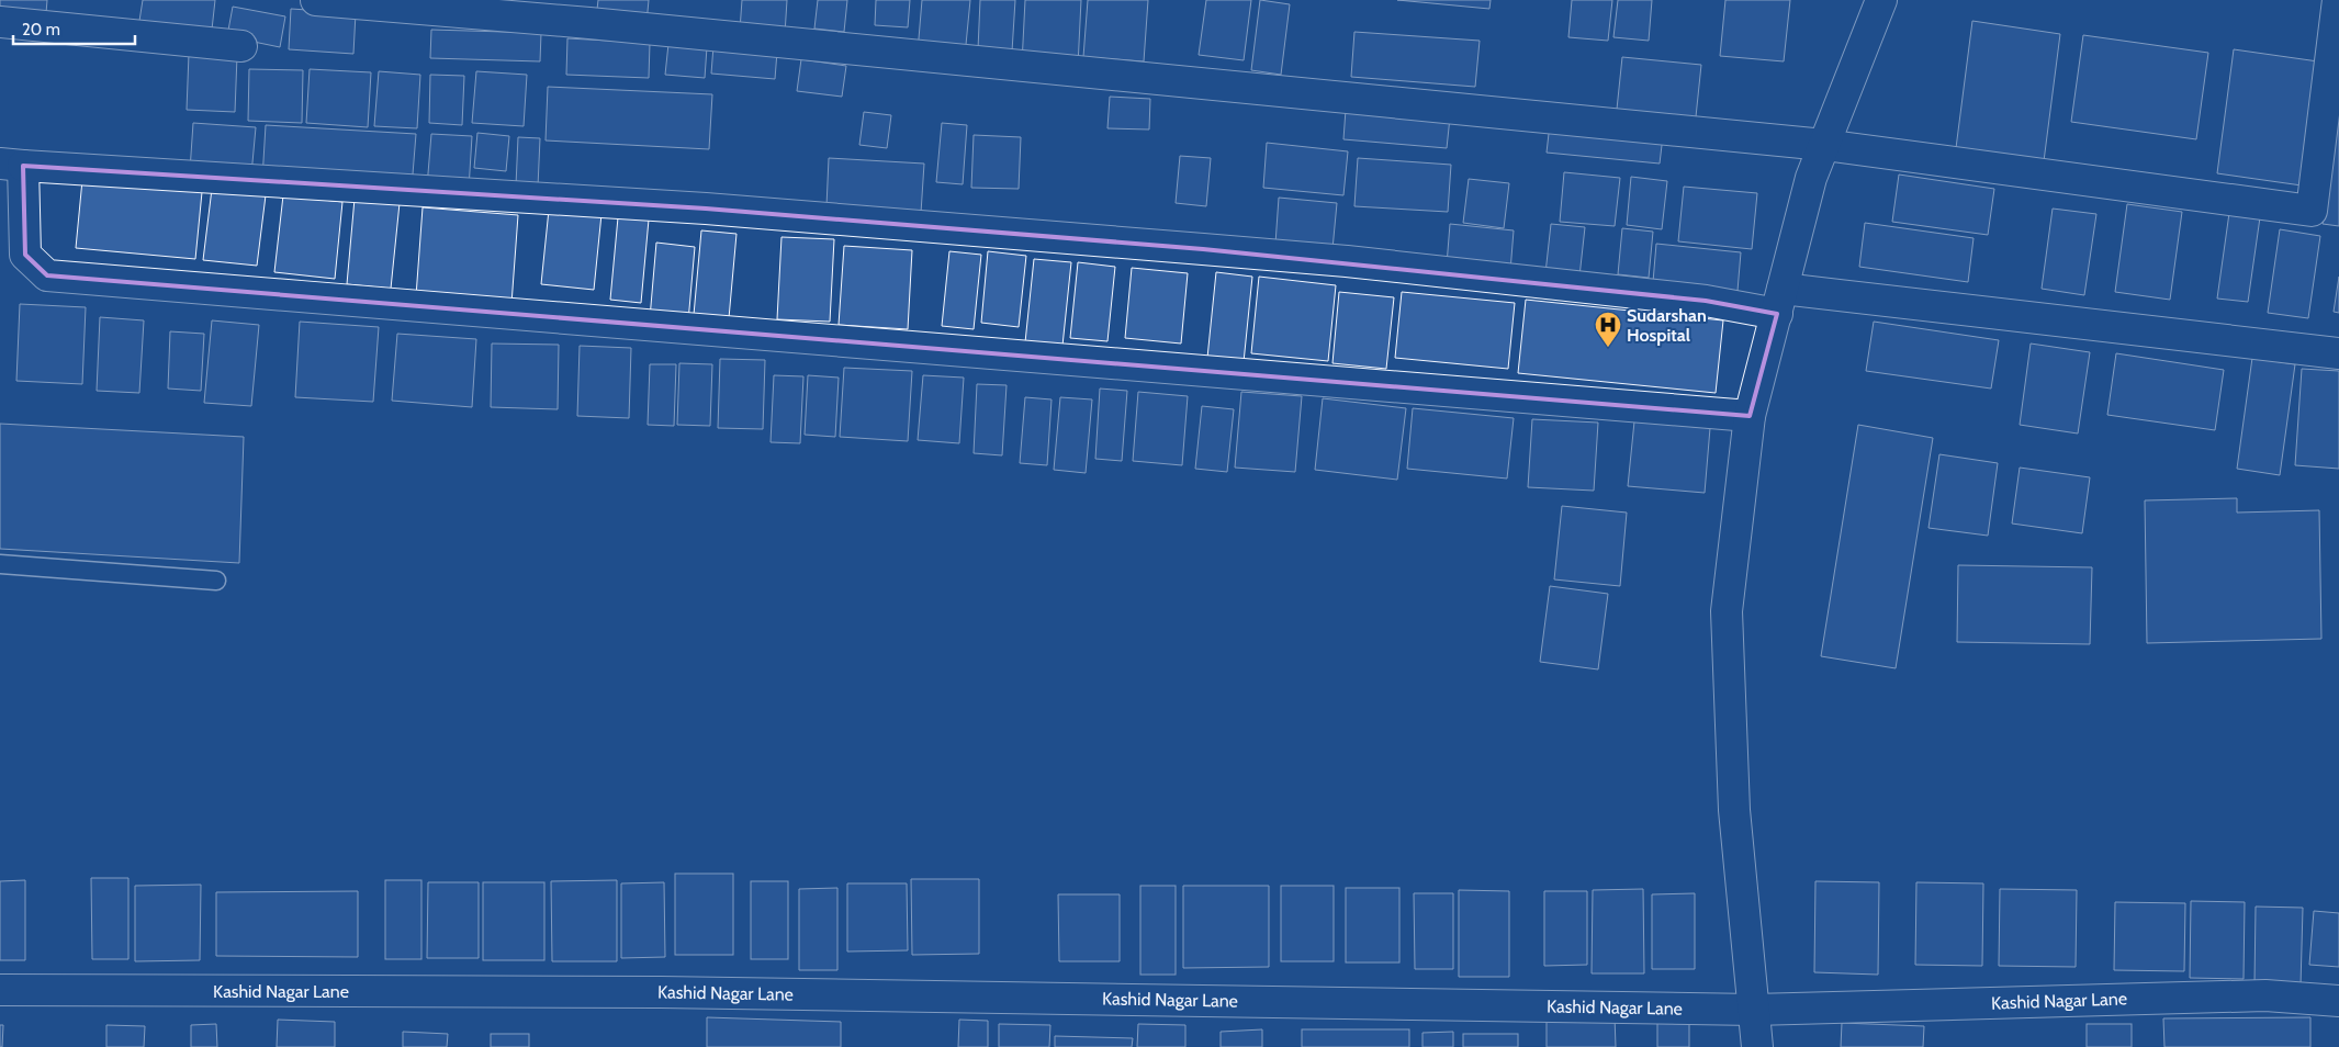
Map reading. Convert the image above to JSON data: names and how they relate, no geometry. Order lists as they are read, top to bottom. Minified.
{"streets":{"street":["Kashid Nagar Lane"]},"places":{"hospital":["Sudarshan Hospital"]},"scale_bar":"20 m"}
